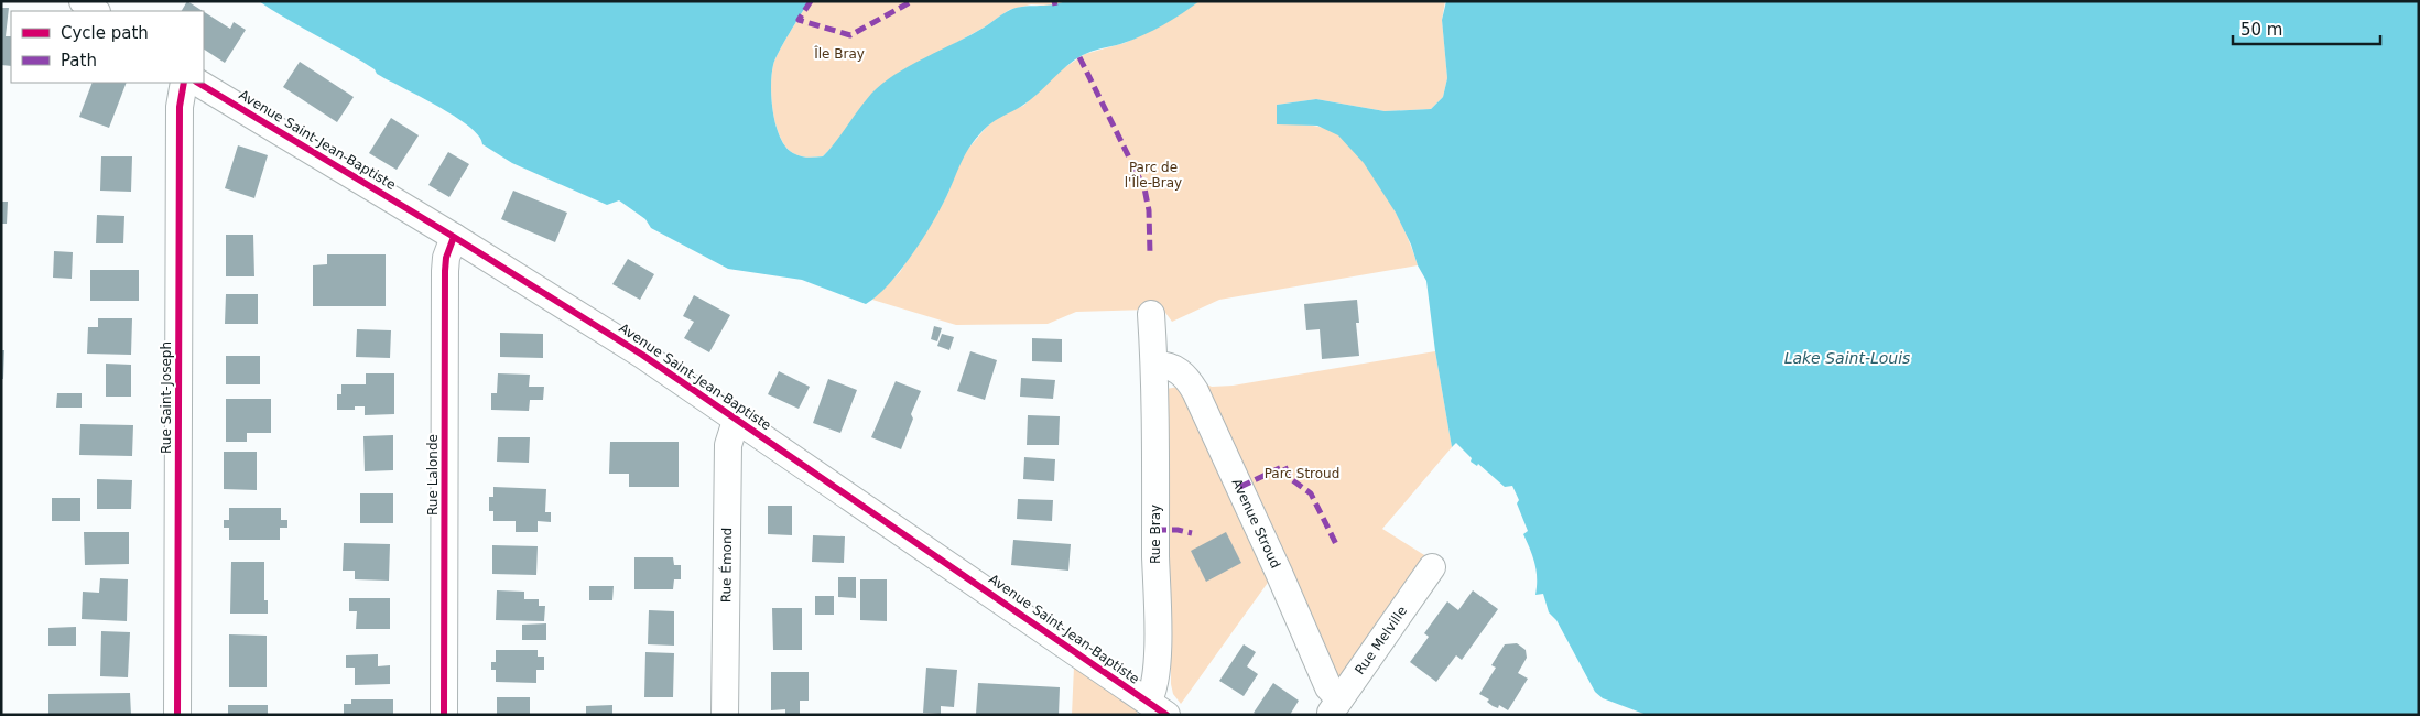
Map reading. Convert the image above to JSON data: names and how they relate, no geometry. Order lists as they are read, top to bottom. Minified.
{"streets":{"street":["Avenue Saint-Jean-Baptiste","Rue Saint-Joseph","Rue Lalonde","Avenue Stroud","Rue Bray","Rue Émond","Rue Melville"]},"crossings":[["Avenue Saint-Jean-Baptiste","Rue Lalonde"],["Avenue Saint-Jean-Baptiste","Rue Bray"],["Avenue Saint-Jean-Baptiste","Rue Émond"],["Avenue Stroud","Rue Bray"],["Avenue Stroud","Rue Melville"]],"water":["Lake Saint-Louis"],"parks":["Île Bray","Parc de l'Île-Bray","Parc Stroud"],"legend":["Cycle path","Path"],"scale_bar":"50 m"}
